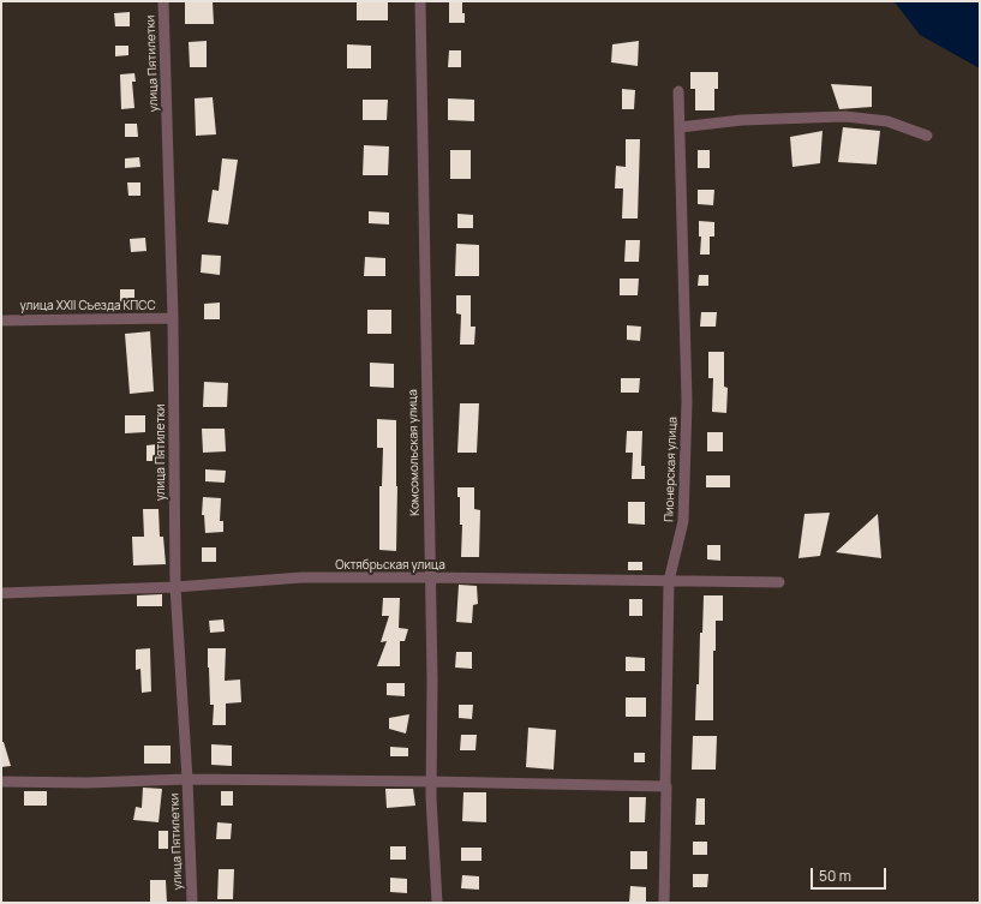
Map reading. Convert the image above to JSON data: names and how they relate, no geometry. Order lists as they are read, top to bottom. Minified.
{"streets":{"street":["улица Пятилетки","улица XXII Съезда КПСС","Комсомольская улица","Пионерская улица","Октябрьская улица"]},"crossings":[["улица Пятилетки","улица XXII Съезда КПСС"],["улица Пятилетки","Октябрьская улица"],["Комсомольская улица","Октябрьская улица"],["Пионерская улица","Октябрьская улица"]],"scale_bar":"50 m"}
